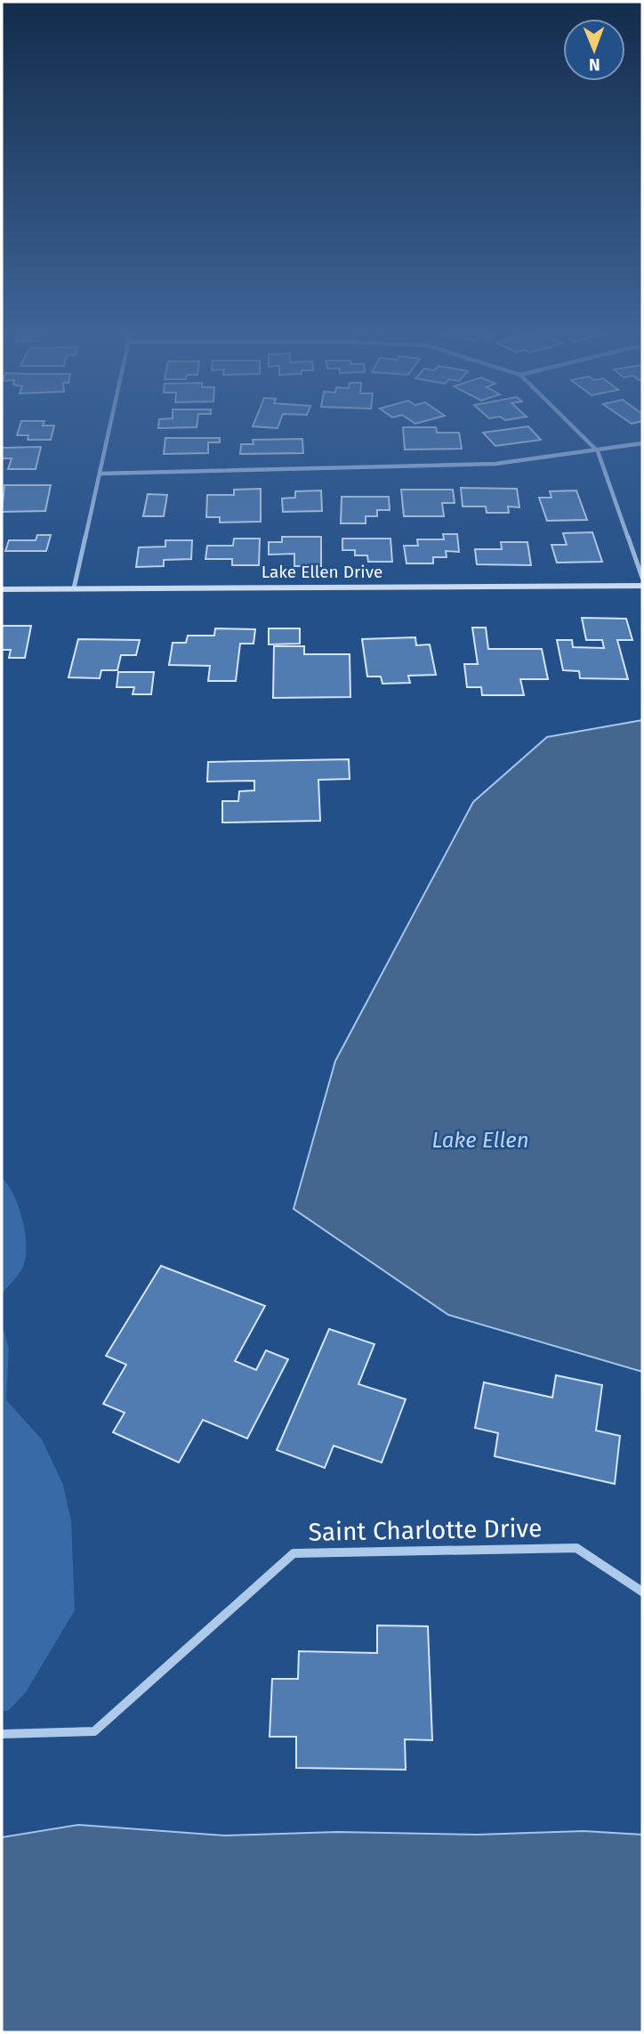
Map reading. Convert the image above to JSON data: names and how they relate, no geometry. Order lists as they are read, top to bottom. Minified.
{"streets":{"street":["Lake Ellen Drive","Saint Charlotte Drive"]},"water":["Lake Ellen"],"north":"bottom"}
